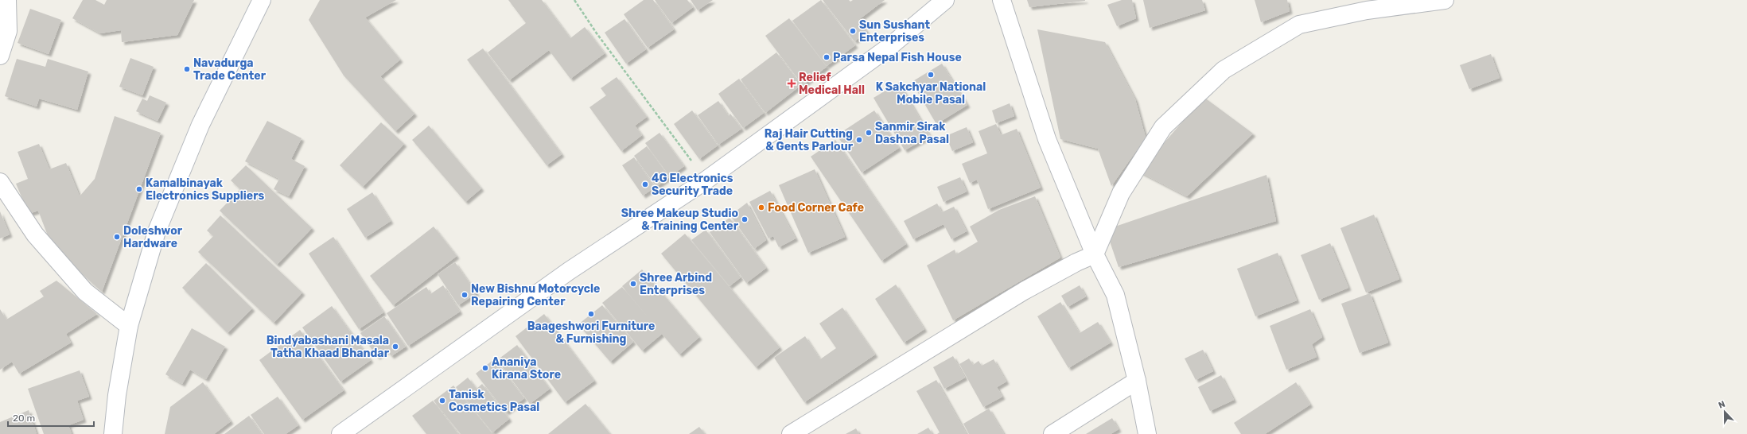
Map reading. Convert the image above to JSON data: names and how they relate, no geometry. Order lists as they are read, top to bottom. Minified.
{"places":{"other":["Sun Sushant Enterprises","Parsa Nepal Fish House","Navadurga Trade Center","K Sakchyar National Mobile Pasal","Sanmir Sirak Dashna Pasal","Raj Hair Cutting & Gents Parlour","4G Electronics Security Trade","Kamalbinayak Electronics Suppliers","Food Corner Cafe","Shree Makeup Studio & Training Center","Doleshwor Hardware","Shree Arbind Enterprises","New Bishnu Motorcycle Repairing Center","Baageshwori Furniture & Furnishing","Bindyabashani Masala Tatha Khaad Bhandar","Ananiya Kirana Store","Tanisk Cosmetics Pasal"],"health":["Relief Medical Hall"]},"scale_bar":"20 m","north":"top"}
